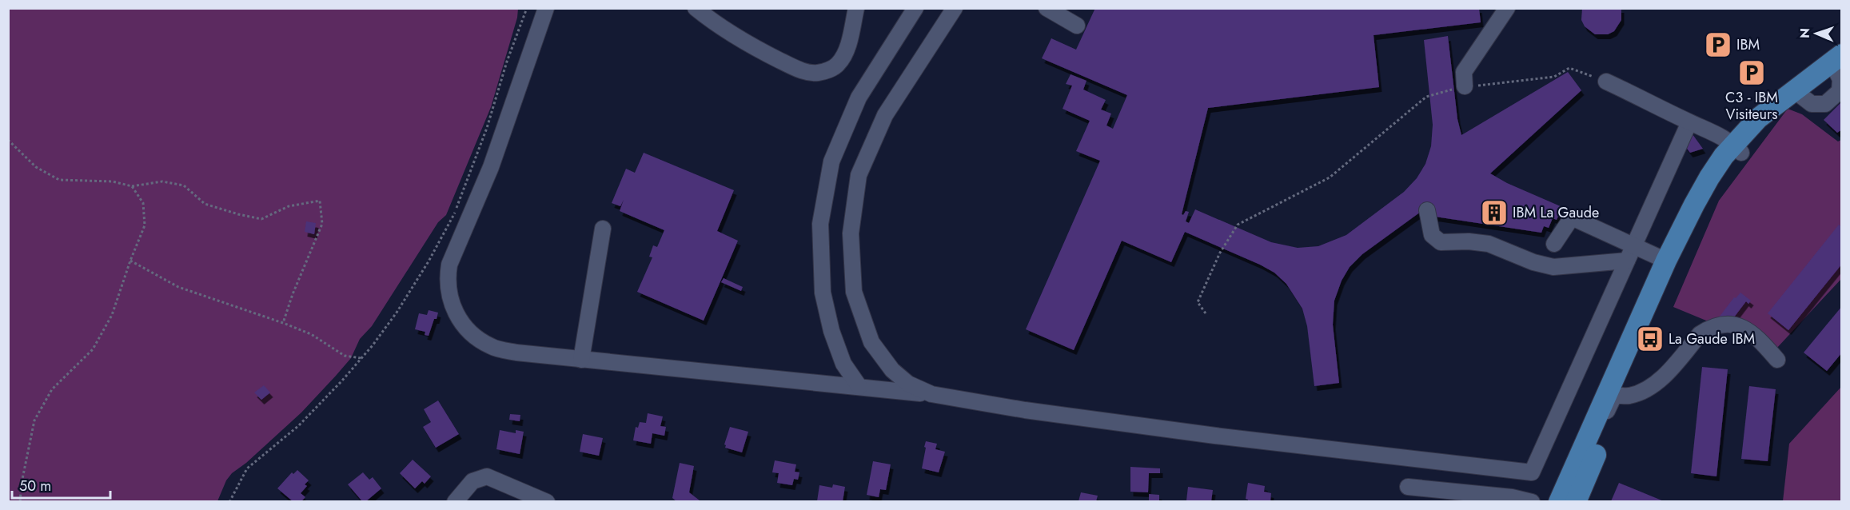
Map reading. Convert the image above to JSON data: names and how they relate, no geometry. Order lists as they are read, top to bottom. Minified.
{"places":{"parking":["IBM","C3 - IBM Visiteurs"],"building":["IBM La Gaude"],"bus stop":["La Gaude IBM"]},"scale_bar":"50 m","north":"left"}
